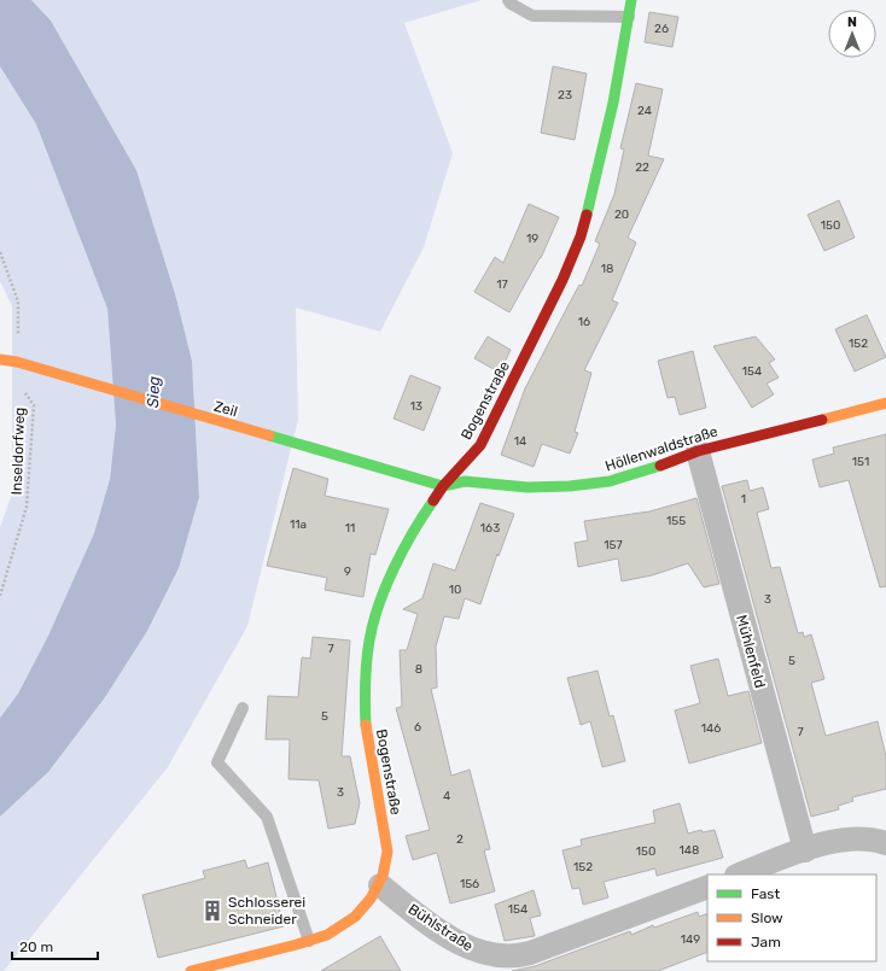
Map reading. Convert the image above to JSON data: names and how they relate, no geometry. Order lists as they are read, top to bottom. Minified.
{"streets":{"street":["Bogenstraße","Zeil","Höllenwaldstraße","Mühlenfeld","Bühlstraße"],"path":["Inseldorfweg"]},"crossings":[["Bogenstraße","Zeil"],["Bogenstraße","Höllenwaldstraße"],["Bogenstraße","Bühlstraße"],["Zeil","Höllenwaldstraße"],["Zeil","Inseldorfweg"],["Höllenwaldstraße","Mühlenfeld"]],"water":["Sieg"],"places":{"building":["Schlosserei Schneider"]},"house_numbers":["26","23","24","22","20","150","19","18","17","16","152","154","13","14","151","1","155","11a","11","163","157","9","10","3","7","5","8","5","6","146","7","3","4","2","148","150","152","156","154","149"],"legend":["Fast","Slow","Jam"],"scale_bar":"20 m","north":"top"}
